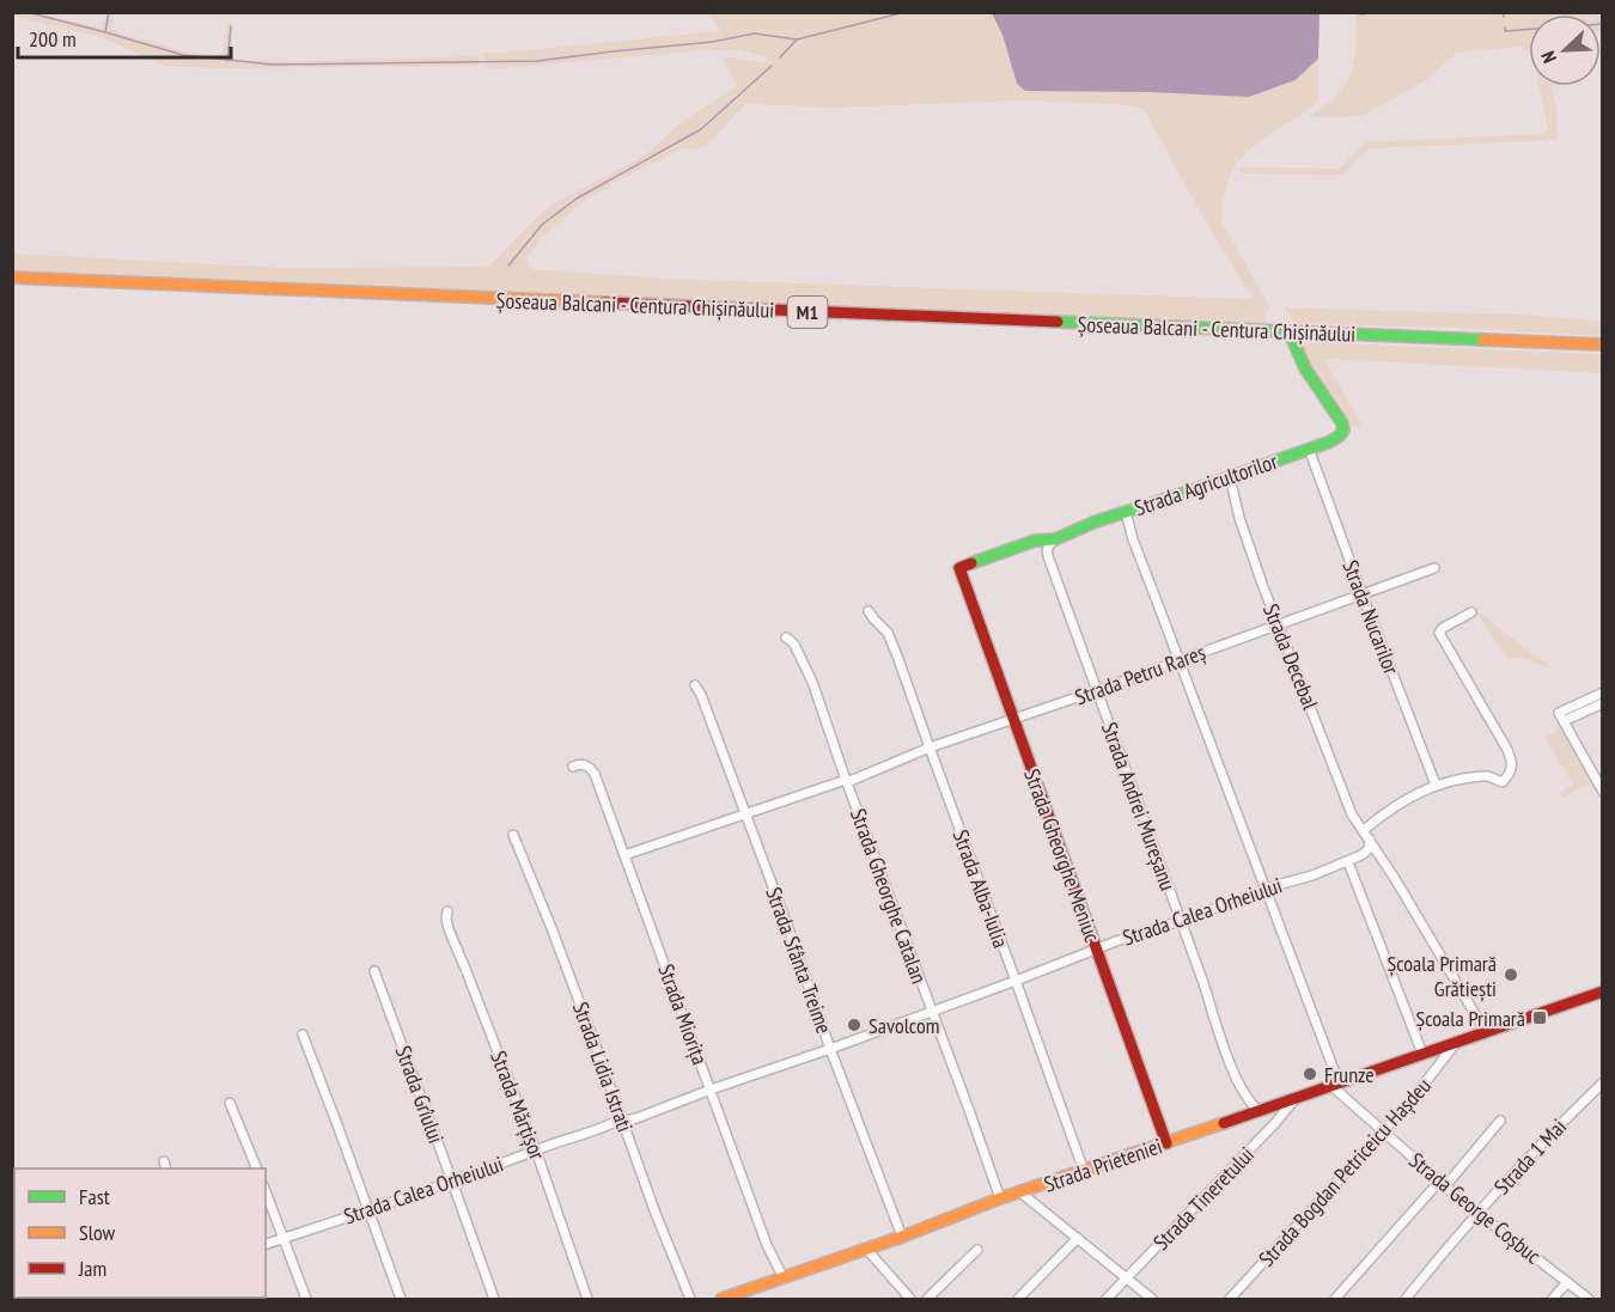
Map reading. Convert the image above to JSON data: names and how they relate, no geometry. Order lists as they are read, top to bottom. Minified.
{"streets":{"main road":["Șoseaua Balcani - Centura Chișinăului","M1","Strada Agricultorilor","Strada Gheorghe Meniuc","Strada Prieteniei"],"street":["Strada Nucarilor","Strada Decebal","Strada Petru Rareș","Strada Andrei Mureșanu","Strada Alba-Iulia","Strada Gheorghe Catalan","Strada Calea Orheiului","Strada Sfânta Treime","Strada Miorița","Strada Lidia Istrati","Strada Grîului","Strada Mărțișor","Strada 1 Mai","Strada Bogdan Petriceicu Hașdeu","Strada Tineretului","Strada George Coșbuc"]},"crossings":[["Șoseaua Balcani - Centura Chișinăului","Strada Agricultorilor"],["Strada Agricultorilor","Strada Nucarilor"],["Strada Agricultorilor","Strada Decebal"],["Strada Agricultorilor","Strada Andrei Mureșanu"],["Strada Agricultorilor","Strada Gheorghe Meniuc"],["Strada Nucarilor","Strada Petru Rareș"],["Strada Decebal","Strada Petru Rareș"],["Strada Petru Rareș","Strada Andrei Mureșanu"],["Strada Petru Rareș","Strada Gheorghe Meniuc"],["Strada Petru Rareș","Strada Alba-Iulia"],["Strada Petru Rareș","Strada Gheorghe Catalan"],["Strada Petru Rareș","Strada Sfânta Treime"],["Strada Petru Rareș","Strada Miorița"],["Strada Andrei Mureșanu","Strada Calea Orheiului"],["Strada Andrei Mureșanu","Strada Prieteniei"],["Strada Gheorghe Meniuc","Strada Calea Orheiului"],["Strada Gheorghe Meniuc","Strada Prieteniei"],["Strada Alba-Iulia","Strada Calea Orheiului"],["Strada Alba-Iulia","Strada Prieteniei"],["Strada Gheorghe Catalan","Strada Calea Orheiului"],["Strada Gheorghe Catalan","Strada Prieteniei"],["Strada Calea Orheiului","Strada Sfânta Treime"],["Strada Calea Orheiului","Strada Miorița"],["Strada Calea Orheiului","Strada Lidia Istrati"],["Strada Calea Orheiului","Strada Grîului"],["Strada Calea Orheiului","Strada Mărțișor"],["Strada Sfânta Treime","Strada Prieteniei"],["Strada Miorița","Strada Prieteniei"],["Strada 1 Mai","Strada George Coșbuc"],["Strada Prieteniei","Strada Bogdan Petriceicu Hașdeu"],["Strada Prieteniei","Strada Tineretului"],["Strada Prieteniei","Strada George Coșbuc"],["Strada Bogdan Petriceicu Hașdeu","Strada George Coșbuc"]],"places":{"other":["Școala Primară Grătiești","Savolcom","Frunze"],"transit":["Școala Primară"]},"legend":["Fast","Slow","Jam"],"scale_bar":"200 m","north":"bottom left"}
